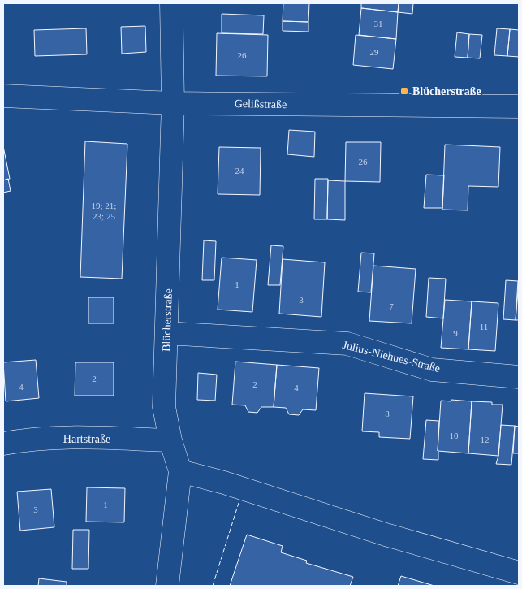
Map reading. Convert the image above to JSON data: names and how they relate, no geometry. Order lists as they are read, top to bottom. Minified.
{"streets":{"street":["Gelißstraße","Blücherstraße","Julius-Niehues-Straße","Hartstraße"]},"crossings":[["Gelißstraße","Blücherstraße"],["Blücherstraße","Julius-Niehues-Straße"],["Blücherstraße","Hartstraße"]],"places":{"transit":["Blücherstraße"]},"house_numbers":["31","29","26","26","24","19; 21; 23; 25","1","3","7","11","9","2","2","4","4","8","10","12","1","3"]}
